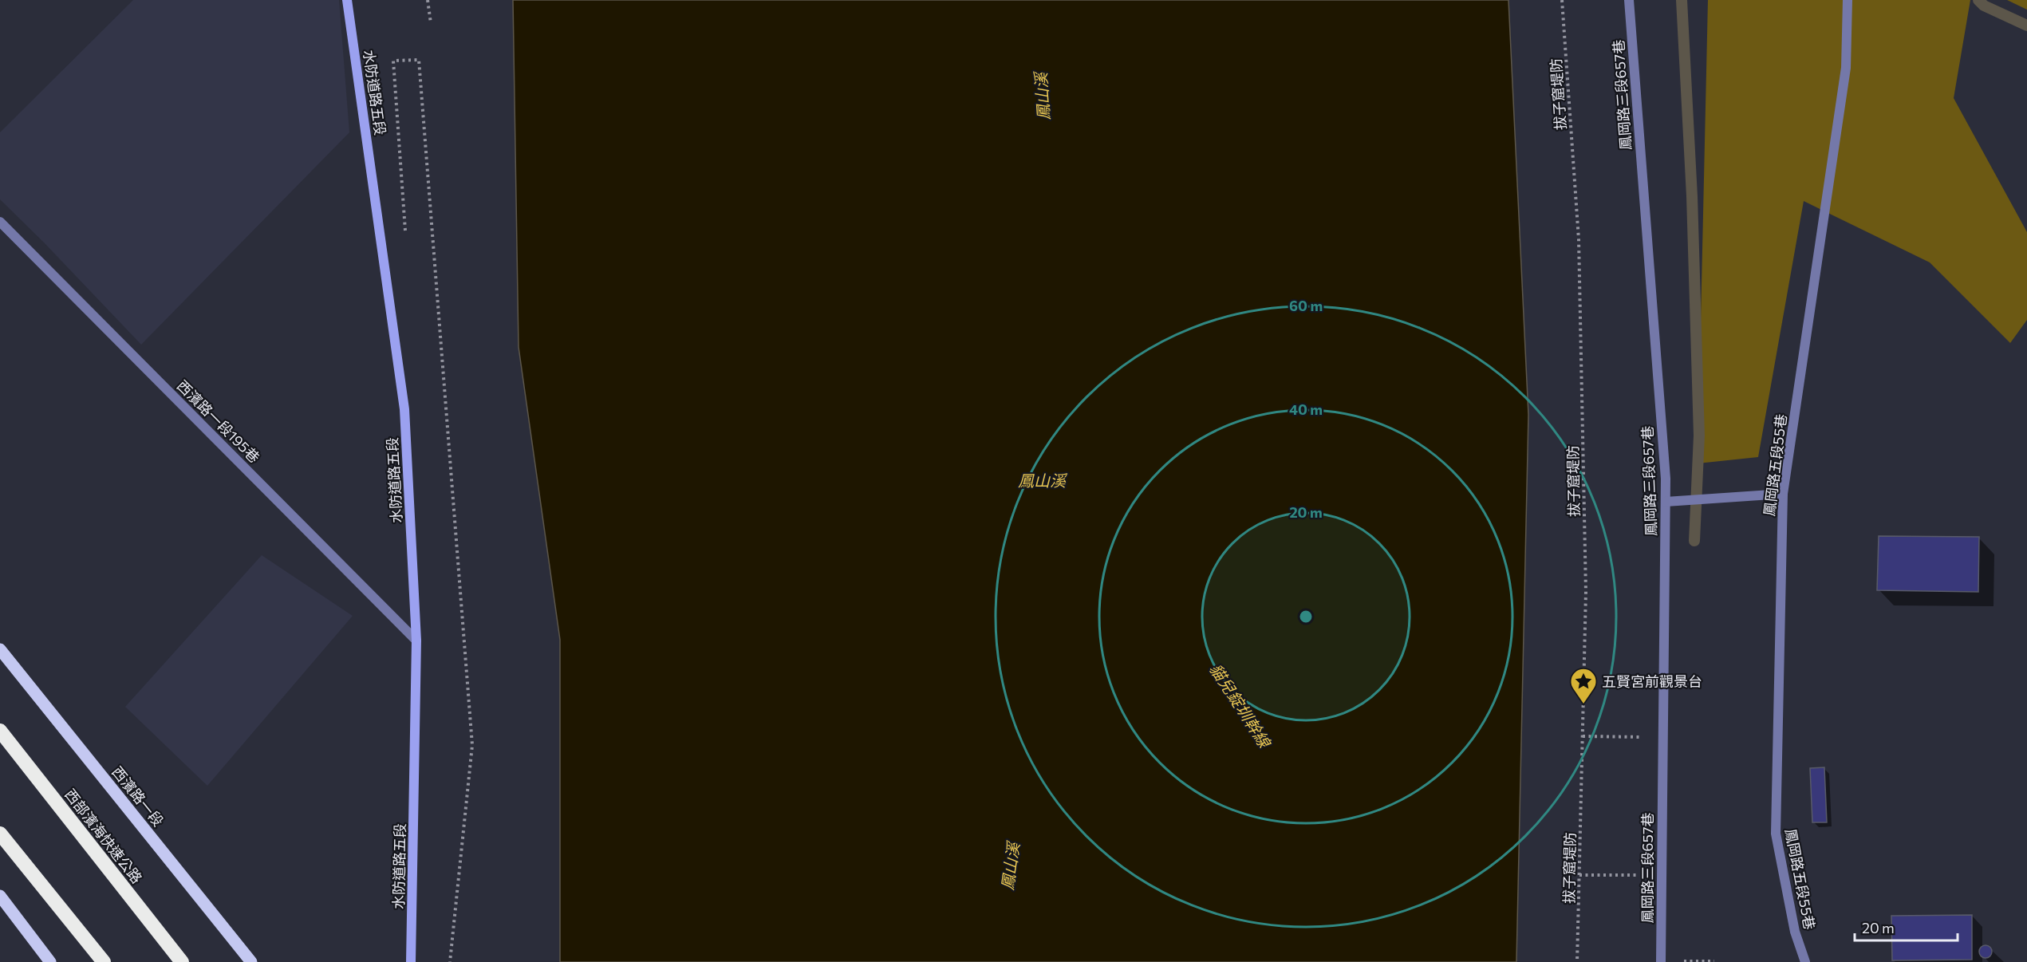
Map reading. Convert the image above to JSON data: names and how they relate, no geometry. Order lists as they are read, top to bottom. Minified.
{"streets":{"highway":["西部濱海快速公路"],"main road":["西濱路一段"],"street":["水防道路五段","鳳岡路三段657巷","西濱路一段195巷","鳳岡路五段55巷"],"path":["拔子窟堤防"]},"crossings":[["水防道路五段","西濱路一段195巷"]],"water":["鳳山溪","貓兒錠圳幹線"],"places":{"place":["五賢宮前觀景台"]},"scale_bar":"20 m","rings":["60 m","40 m","20 m"]}
